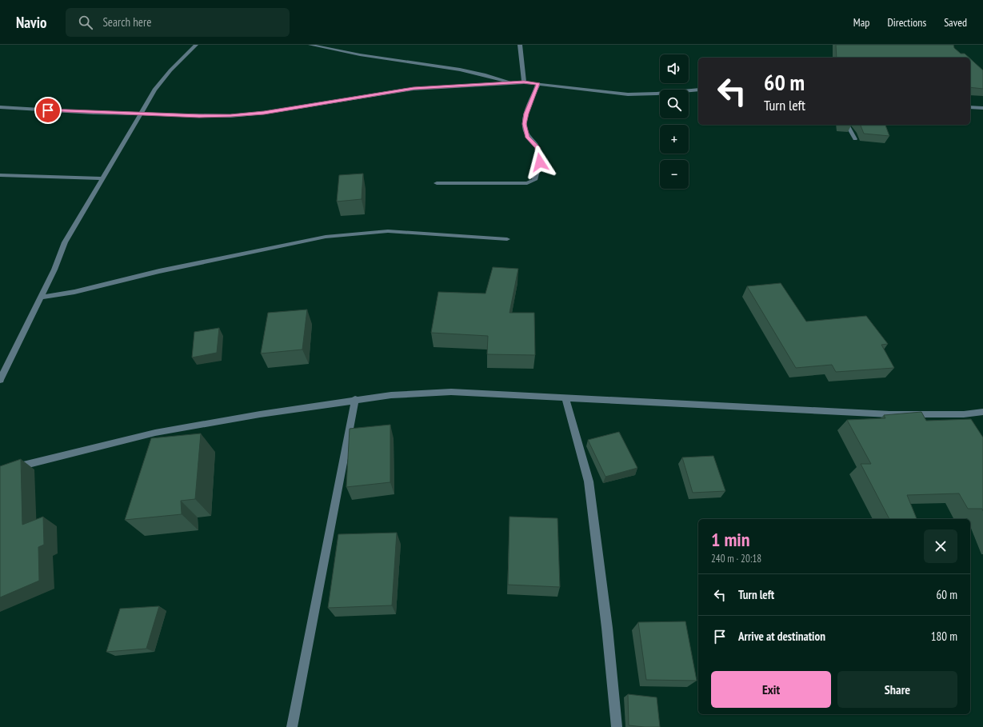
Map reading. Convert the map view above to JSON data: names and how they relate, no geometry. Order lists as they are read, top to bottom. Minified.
{"page":{"header":"Navio","search":"Search here","nav":["Map","Directions","Saved"],"map_buttons":["+","−"],"turn":["60 m","Turn left"],"heading":["1 min","240 m · 20:18"],"list":[{"name":"Turn left","value":"60 m"},{"name":"Arrive at destination","value":"180 m"}],"buttons":["Exit","Share"]}}
